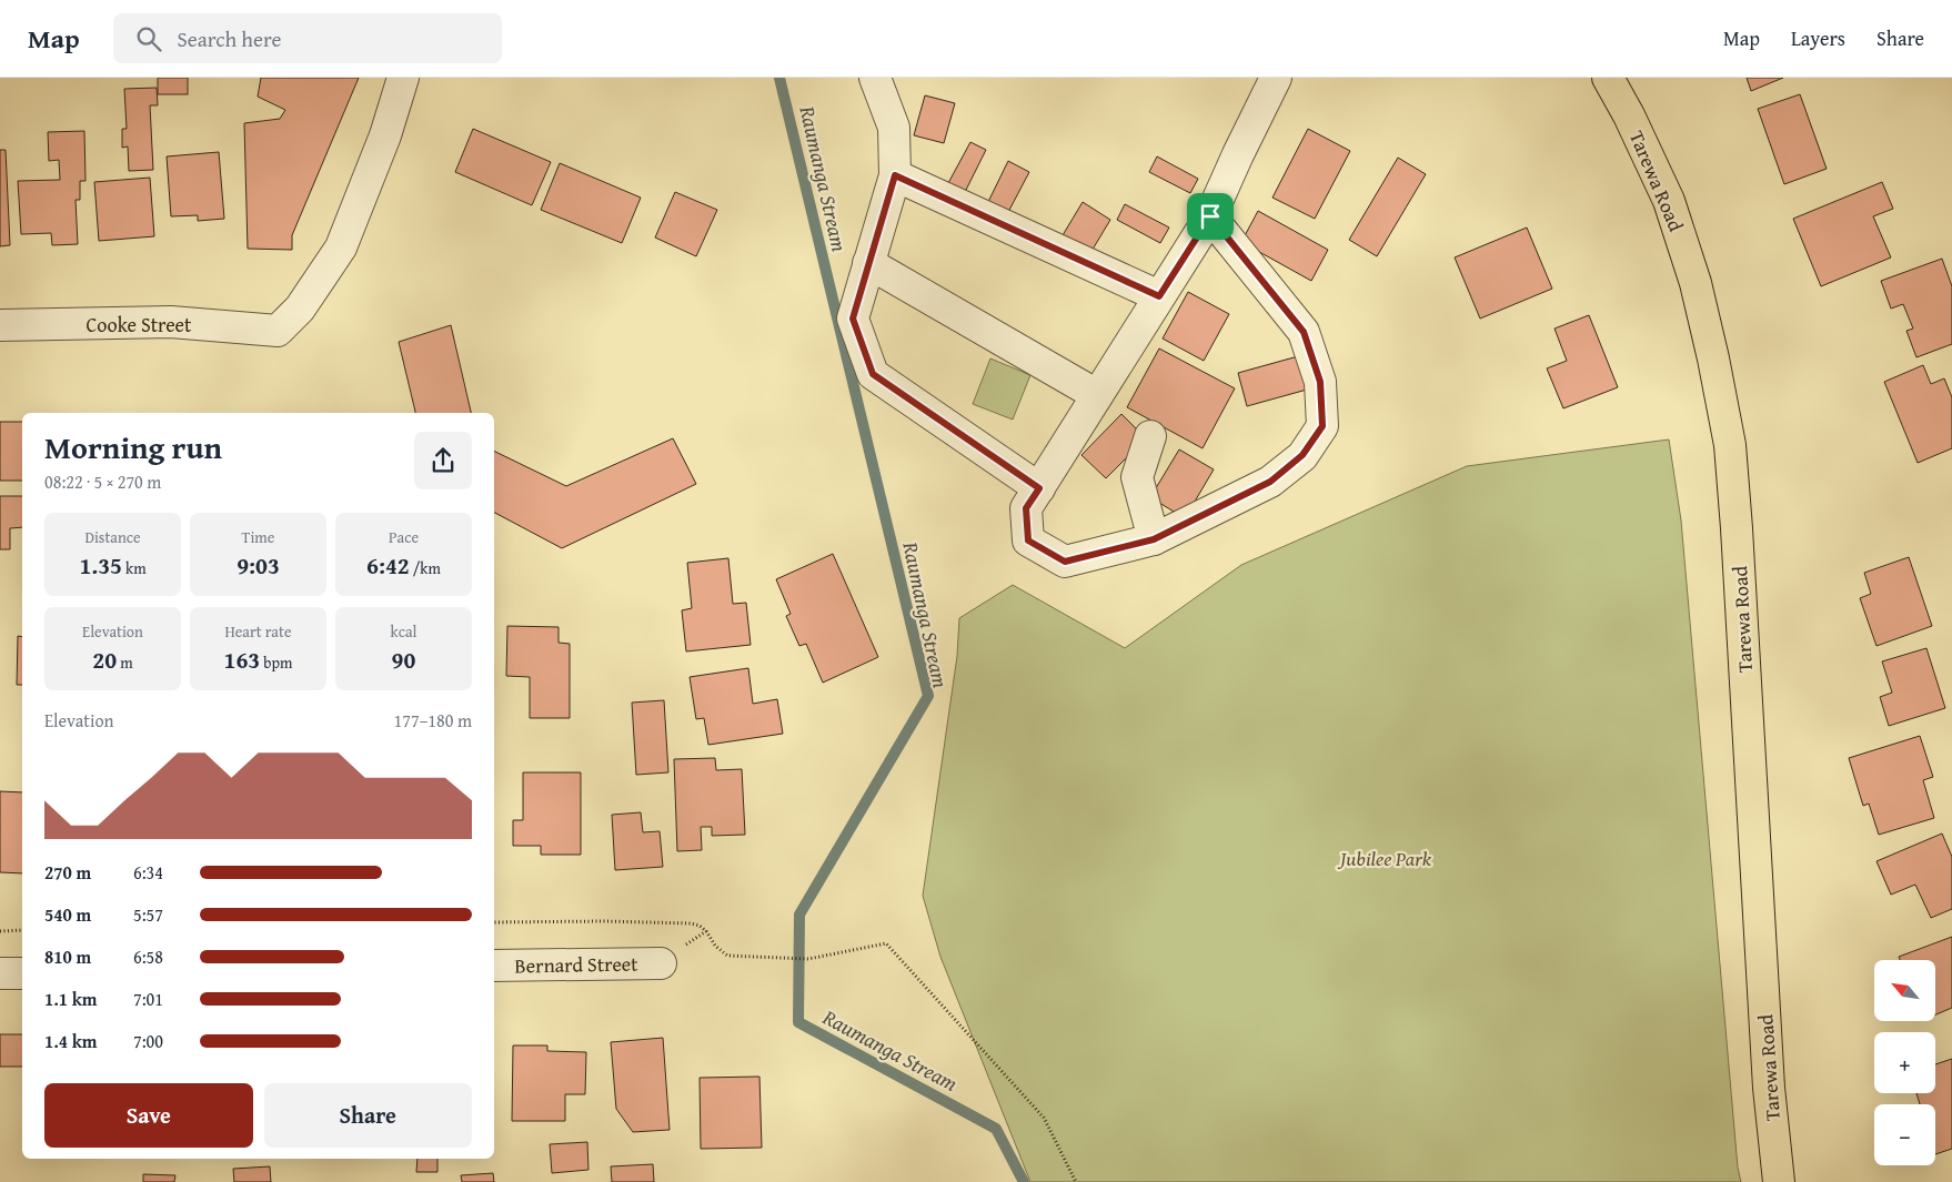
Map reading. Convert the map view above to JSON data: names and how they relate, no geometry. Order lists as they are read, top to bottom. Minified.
{"streets":{"main road":["Tarewa Road"],"street":["Cooke Street","Bernard Street"]},"water":["Raumanga Stream"],"parks":["Jubilee Park"],"north":"top left","page":{"header":"Map","search":"Search here","nav":["Map","Layers","Share"],"heading":["Morning run","08:22 · 5 × 270 m"],"stats":[["Distance","1.35 km"],["Time","9:03"],["Pace","6:42 /km"],["Elevation","20 m"],["Heart rate","163 bpm"],["kcal","90"]],"chart":["Elevation","177–180 m"],"list":[{"name":"270 m","note":"6:34"},{"name":"540 m","note":"5:57"},{"name":"810 m","note":"6:58"},{"name":"1.1 km","note":"7:01"},{"name":"1.4 km","note":"7:00"}],"map_buttons":["+","−"],"buttons":["Save","Share"]}}
